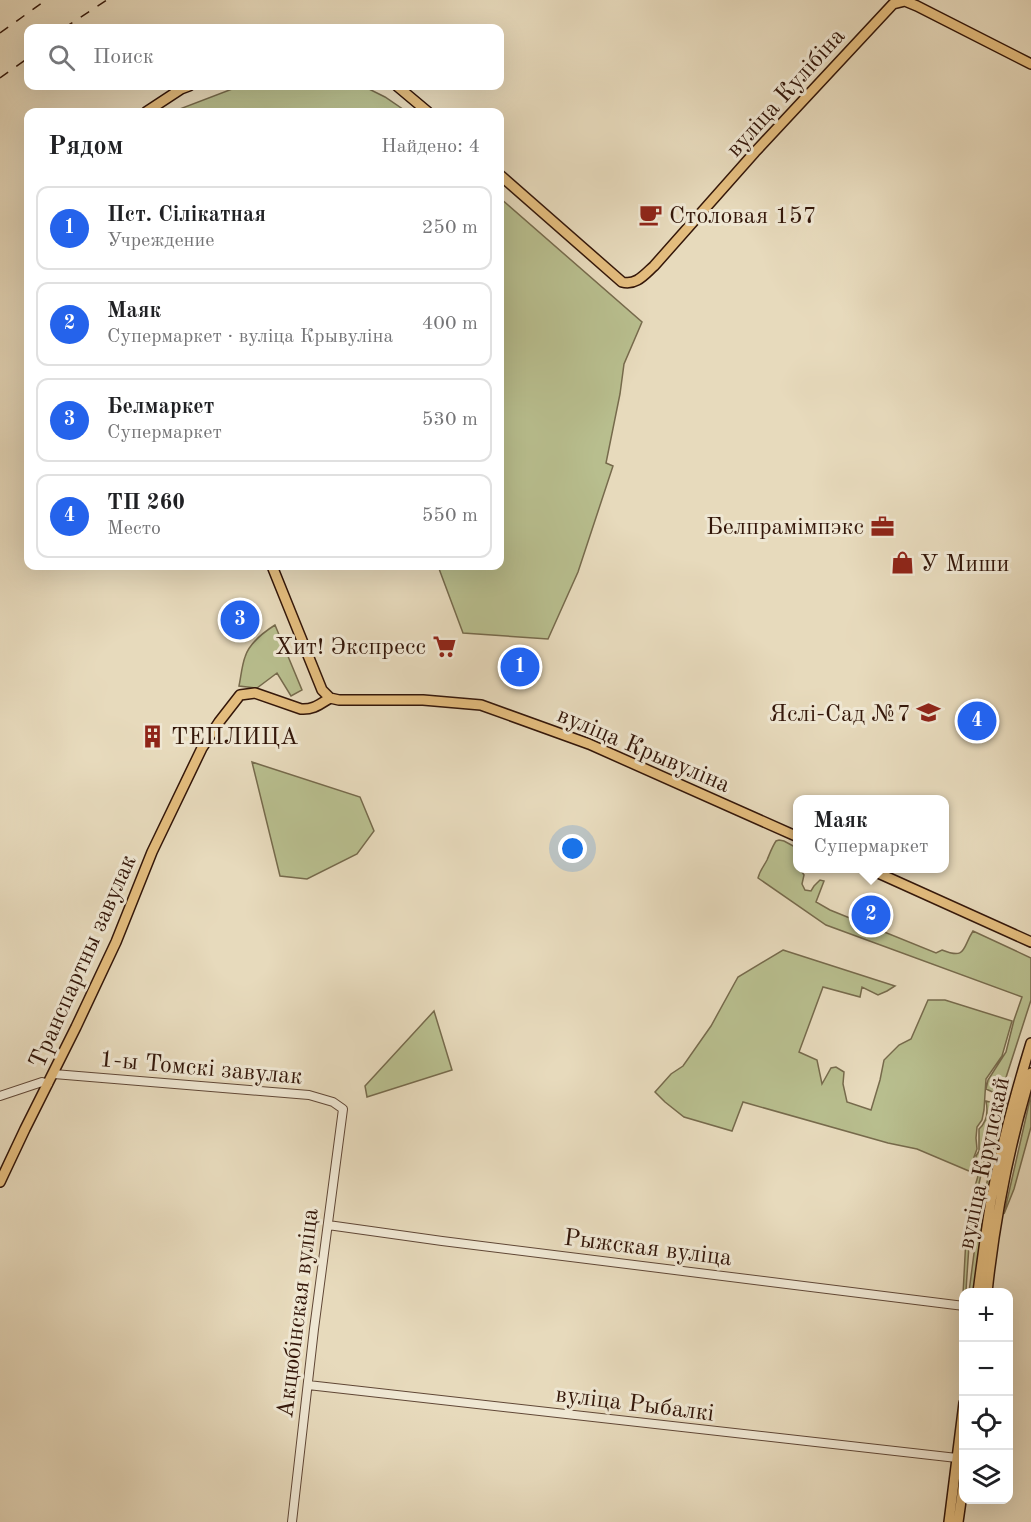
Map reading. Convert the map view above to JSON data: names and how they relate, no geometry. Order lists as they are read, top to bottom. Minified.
{"streets":{"main road":["вуліца Кулібіна","вуліца Крывуліна","Транспартны завулак","вуліца Крупскай"],"street":["1-ы Томскі завулак","Рыжская вуліца","Акцюбінская вуліца","вуліца Рыбалкі"]},"crossings":[["вуліца Крывуліна","Транспартны завулак"],["Транспартны завулак","1-ы Томскі завулак"],["1-ы Томскі завулак","Акцюбінская вуліца"],["Рыжская вуліца","Акцюбінская вуліца"],["Акцюбінская вуліца","вуліца Рыбалкі"]],"places":{"cafe":["Столовая 157"],"office":["Белпрамімпэкс"],"shop":["У Миши"],"supermarket":["Хит! Экспресс"],"school or university":["Яслі-Сад №7"],"building":["ТЕПЛИЦА"]},"page":{"search":"Поиск","heading":["Рядом","Найдено: 4"],"list":[{"mark":"1","name":"Пст. Сілікатная","note":"Учреждение","value":"250 m"},{"mark":"2","name":"Маяк","note":"Супермаркет · вуліца Крывуліна","value":"400 m"},{"mark":"3","name":"Белмаркет","note":"Супермаркет","value":"530 m"},{"mark":"4","name":"ТП 260","note":"Место","value":"550 m"}],"pins":["3","1","4","2"],"popup":["Маяк","Супермаркет"],"map_buttons":["+","−"]}}
